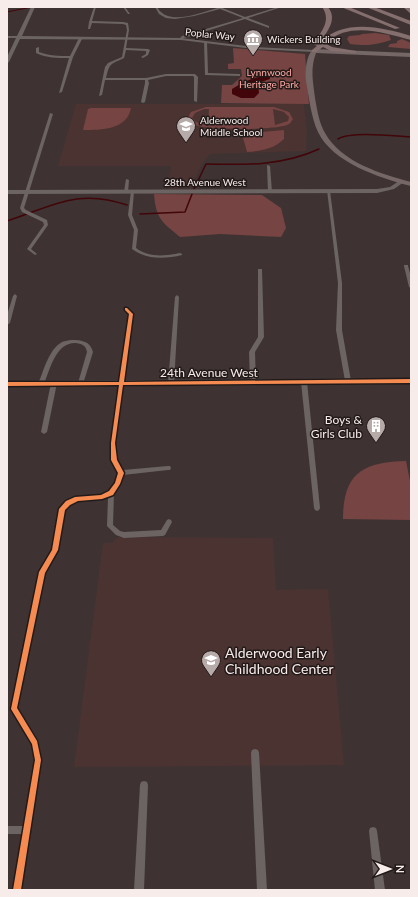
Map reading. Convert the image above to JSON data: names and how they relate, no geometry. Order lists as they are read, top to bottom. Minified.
{"streets":{"main road":["Poplar Way"],"street":["28th Avenue West","24th Avenue West"]},"parks":["Lynnwood Heritage Park"],"places":{"museum":["Wickers Building"],"school or university":["Alderwood Middle School","Alderwood Early Childhood Center"],"building":["Boys & Girls Club"]},"north":"right"}
